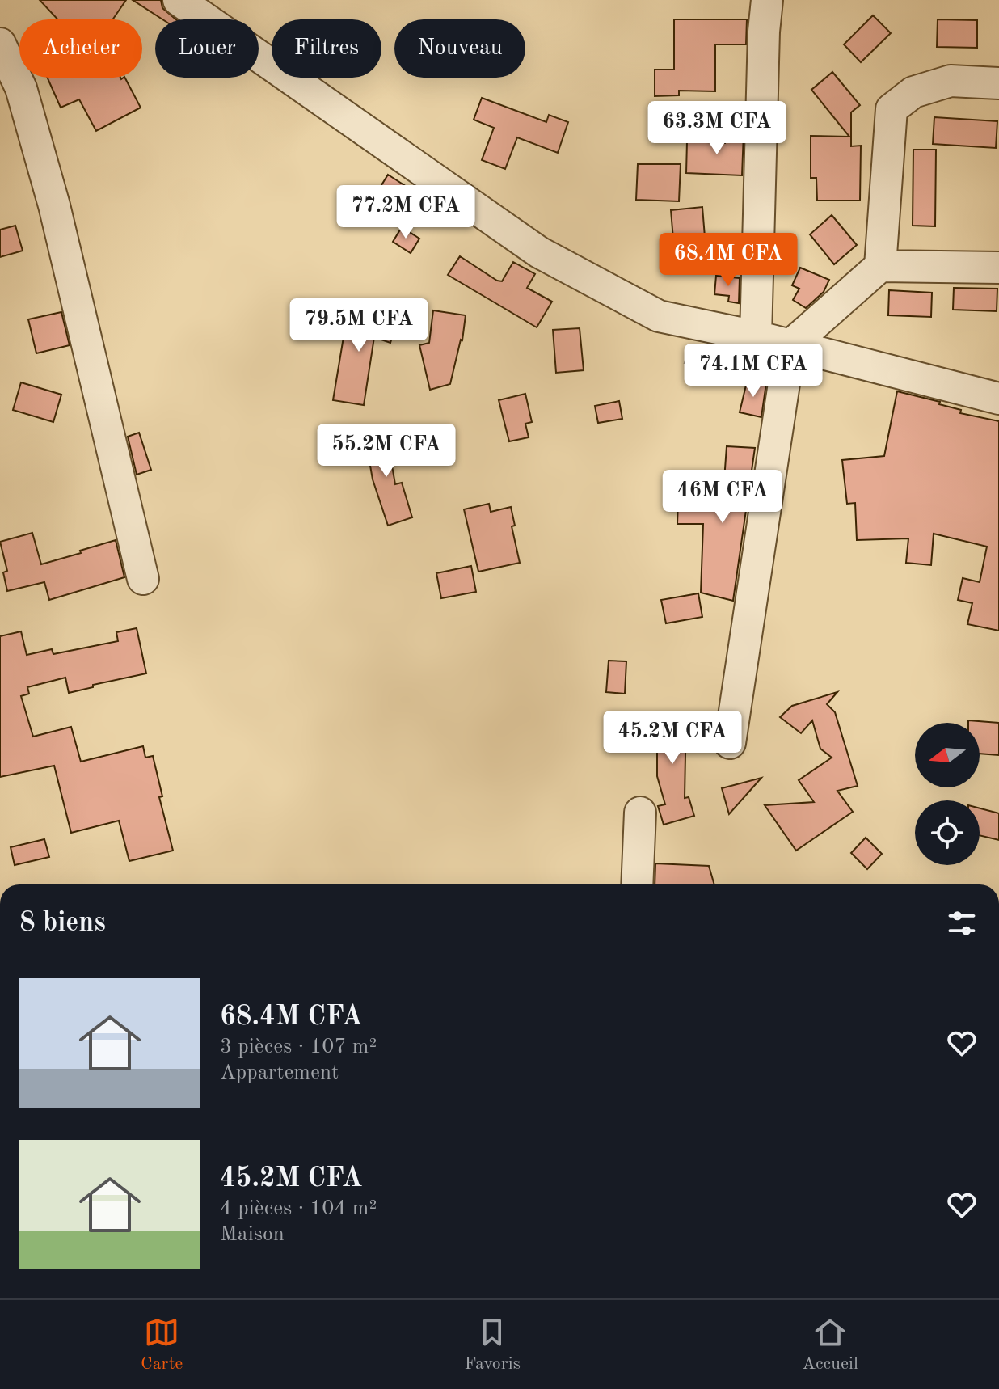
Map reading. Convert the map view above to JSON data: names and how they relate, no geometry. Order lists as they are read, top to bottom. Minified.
{"north":"left","page":{"chip":["Acheter","Louer","Filtres","Nouveau"],"price":["63.3M CFA","77.2M CFA","68.4M CFA","79.5M CFA","74.1M CFA","55.2M CFA","46M CFA","45.2M CFA"],"heading":"8 biens","list":[{"name":"68.4M CFA","note":"3 pièces · 107 m² · Appartement"},{"name":"45.2M CFA","note":"4 pièces · 104 m² · Maison"}],"tabs":["Carte","Favoris","Accueil"]}}
